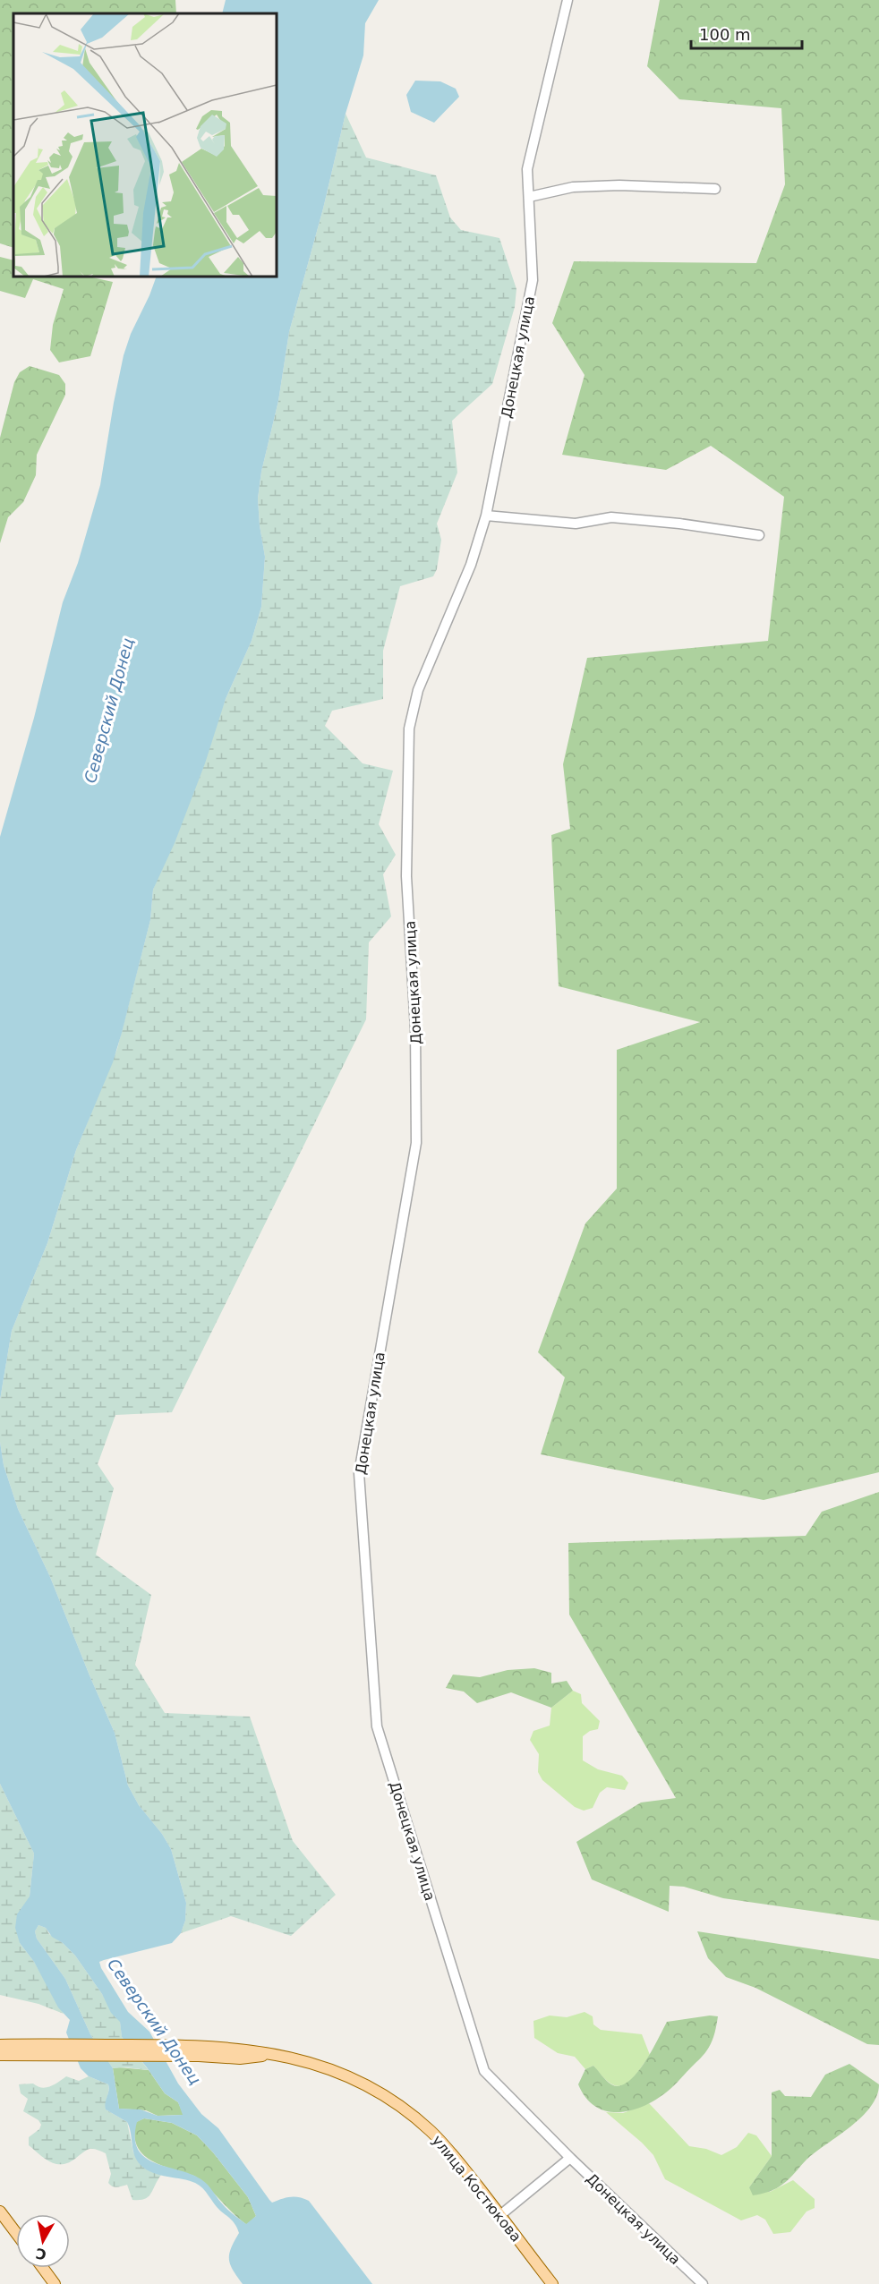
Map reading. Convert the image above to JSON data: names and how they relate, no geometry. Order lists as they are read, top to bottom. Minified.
{"streets":{"main road":["улица Костюкова"],"street":["Донецкая улица"]},"water":["Северский Донец"],"scale_bar":"100 m","north":"bottom"}
